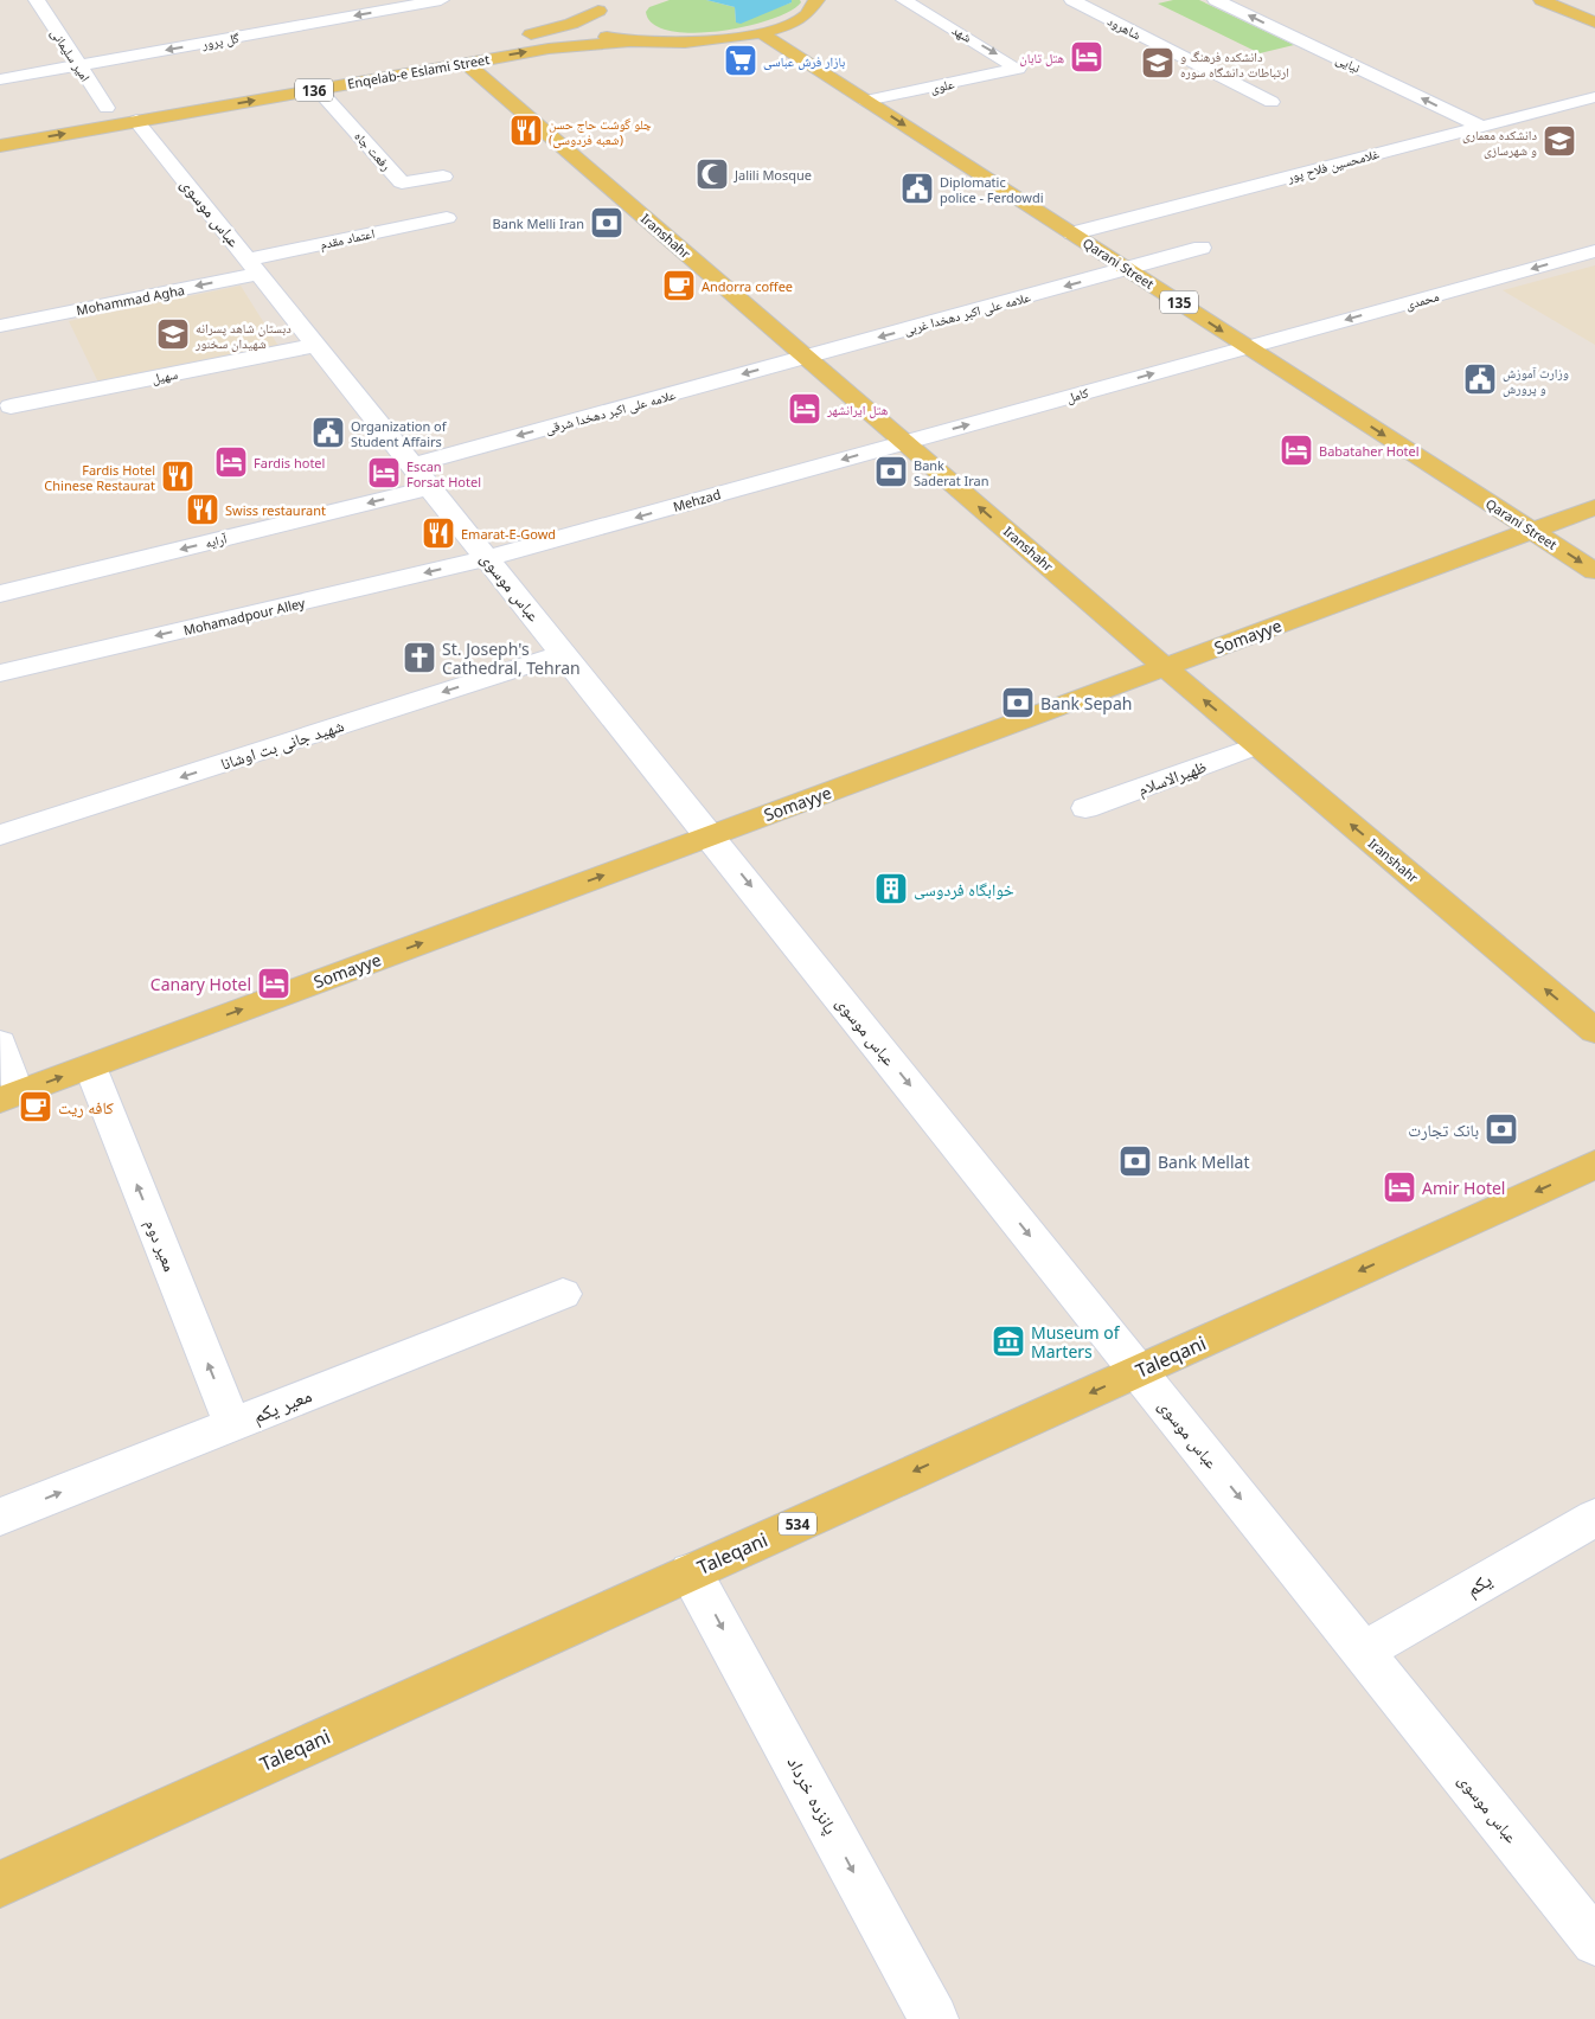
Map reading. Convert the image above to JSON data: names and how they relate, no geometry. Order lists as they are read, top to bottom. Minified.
{"streets":{"main road":["Enqelab-e Eslami Street","136","Iranshahr","Qarani Street","135","Somayye","Taleqani","534"],"street":["شاهرود","شهد","گل پرور","امیر سلیمانی","نیایی","علوی","رفعت جاه","غلامحسین فلاح‌ پور","عباس موسوی","اعتماد مقدم","Mohammad Agha","محمدی","علامه علی اکبر دهخدا غربی","سهیل","کامل","علامه علی اکبر دهخدا شرقی","Mehzad","آرایه","Mohamadpour Alley","شهید جانی بت اوشانا","ظهیرالاسلام","معیر دوم","معیر یکم","یکم","پانزده خرداد"]},"crossings":[["شهد","علوی"],["گل پرور","امیر سلیمانی"],["نیایی","غلامحسین فلاح‌ پور"],["Enqelab-e Eslami Street","رفعت جاه"],["Enqelab-e Eslami Street","عباس موسوی"],["Enqelab-e Eslami Street","Iranshahr"],["علوی","Qarani Street"],["غلامحسین فلاح‌ پور","Qarani Street"],["عباس موسوی","اعتماد مقدم"],["عباس موسوی","Mohammad Agha"],["عباس موسوی","سهیل"],["عباس موسوی","علامه علی اکبر دهخدا شرقی"],["عباس موسوی","Mehzad"],["عباس موسوی","آرایه"],["عباس موسوی","Mohamadpour Alley"],["عباس موسوی","Somayye"],["عباس موسوی","شهید جانی بت اوشانا"],["عباس موسوی","Taleqani"],["عباس موسوی","یکم"],["Iranshahr","علامه علی اکبر دهخدا غربی"],["Iranshahr","کامل"],["Iranshahr","علامه علی اکبر دهخدا شرقی"],["Iranshahr","Mehzad"],["Iranshahr","Somayye"],["Iranshahr","ظهیرالاسلام"],["اعتماد مقدم","Mohammad Agha"],["Qarani Street","محمدی"],["Qarani Street","علامه علی اکبر دهخدا غربی"],["Qarani Street","کامل"],["Qarani Street","Somayye"],["محمدی","کامل"],["علامه علی اکبر دهخدا غربی","علامه علی اکبر دهخدا شرقی"],["کامل","Mehzad"],["Mehzad","Mohamadpour Alley"],["Somayye","معیر دوم"],["معیر دوم","معیر یکم"],["Taleqani","پانزده خرداد"]],"one_way":["شهد","گل پرور","نیایی","Enqelab-e Eslami Street","عباس موسوی","Iranshahr","Qarani Street","Mohammad Agha","محمدی","علامه علی اکبر دهخدا غربی","کامل","علامه علی اکبر دهخدا شرقی","Mehzad","آرایه","Mohamadpour Alley","Somayye","شهید جانی بت اوشانا","معیر دوم","Taleqani","معیر یکم","پانزده خرداد"],"places":{"hotel":["هتل تابان","هتل ایرانشهر","Babataher Hotel","Fardis hotel","Escan Forsat Hotel","Canary Hotel","Amir Hotel"],"supermarket":["بازار فرش عباسی"],"school or university":["دانشکده فرهنگ و ارتباطات دانشگاه سوره","دانشکده معماری و شهرسازی","دبستان شاهد پسرانه شهیدان سخنور"],"restaurant":["چلو گوشت حاج حسن (شعبه فردوسی)","Fardis Hotel Chinese Restaurat","Swiss restaurant","Emarat-E-Gowd"],"mosque":["Jalili Mosque"],"public building":["Diplomatic police - Ferdowdi","وزارت آموزش و پرورش","Organization of Student Affairs"],"bank":["Bank Melli Iran","Bank Saderat Iran","Bank Sepah","بانک تجارت","Bank Mellat"],"cafe":["Andorra coffee","کافه ریت"],"church":["St. Joseph's Cathedral, Tehran"],"building":["خوابگاه فردوسی"],"museum":["Museum of Marters"]}}
